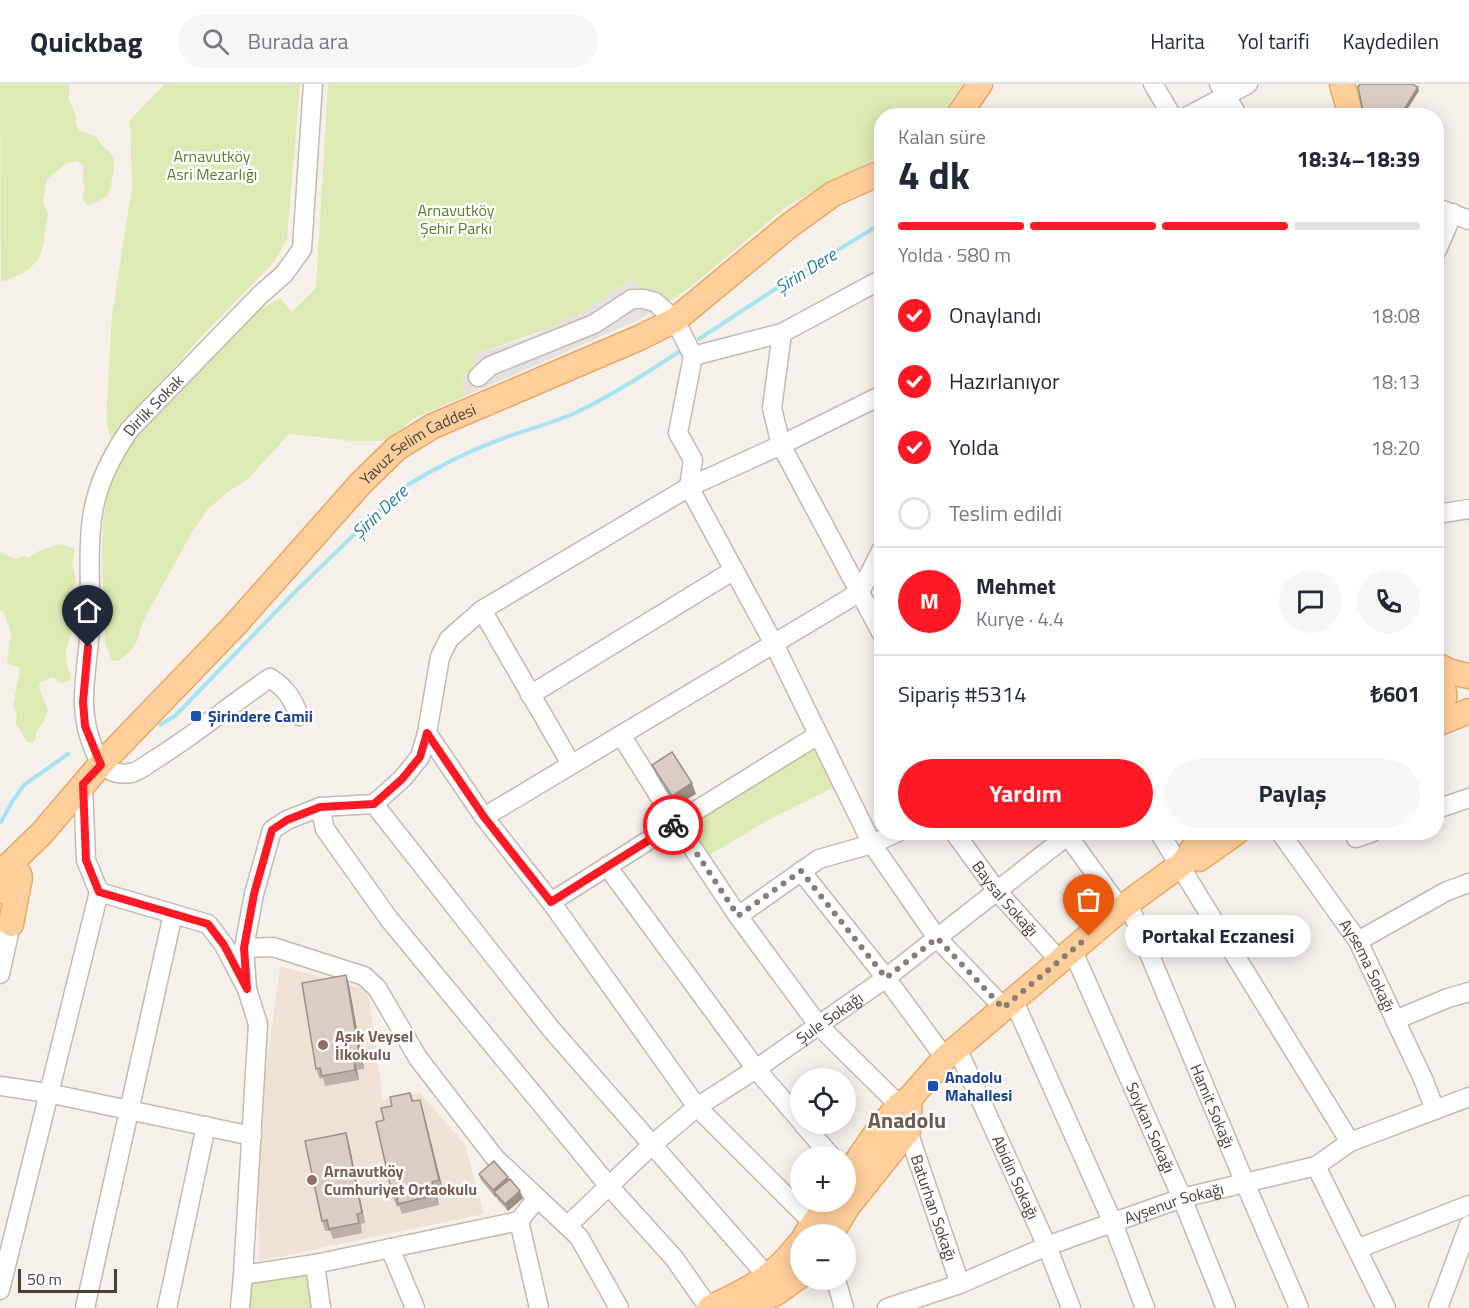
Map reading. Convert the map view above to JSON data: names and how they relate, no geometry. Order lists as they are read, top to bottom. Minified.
{"streets":{"main road":["Yavuz Selim Caddesi"],"street":["Dirlik Sokak","Baysal Sokağı","Aysema Sokağı","Şule Sokağı","Hamit Sokağı","Soykan Sokağı","Abidin Sokağı","Ayşenur Sokağı","Baturhan Sokağı"]},"crossings":[["Dirlik Sokak","Yavuz Selim Caddesi"],["Baysal Sokağı","Şule Sokağı"],["Baysal Sokağı","Soykan Sokağı"],["Şule Sokağı","Abidin Sokağı"],["Hamit Sokağı","Ayşenur Sokağı"],["Soykan Sokağı","Ayşenur Sokağı"],["Abidin Sokağı","Ayşenur Sokağı"],["Ayşenur Sokağı","Baturhan Sokağı"]],"districts":["Anadolu"],"water":["Şirin Dere"],"parks":["Arnavutköy Asri Mezarlığı","Arnavutköy Şehir Parkı"],"places":{"transit":["Şirindere Camii","Anadolu Mahallesi"],"other":["Portakal Eczanesi","Aşık Veysel İlkokulu","Arnavutköy Cumhuriyet Ortaokulu"]},"scale_bar":"50 m","page":{"header":"Quickbag","search":"Burada ara","nav":["Harita","Yol tarifi","Kaydedilen"],"heading":["4 dk","Kalan süre","18:34–18:39"],"panel":["Mehmet","Kurye · 4.4","Sipariş #5314","₺601"],"bar":"Yolda · 580 m","list":[["Onaylandı","18:08"],["Hazırlanıyor","18:13"],["Yolda","18:20"],"Teslim edildi"],"round":"M","buttons":["Yardım","Paylaş"],"bubble":"Portakal Eczanesi","map_buttons":["+","−"],"scale":"50 m"}}
